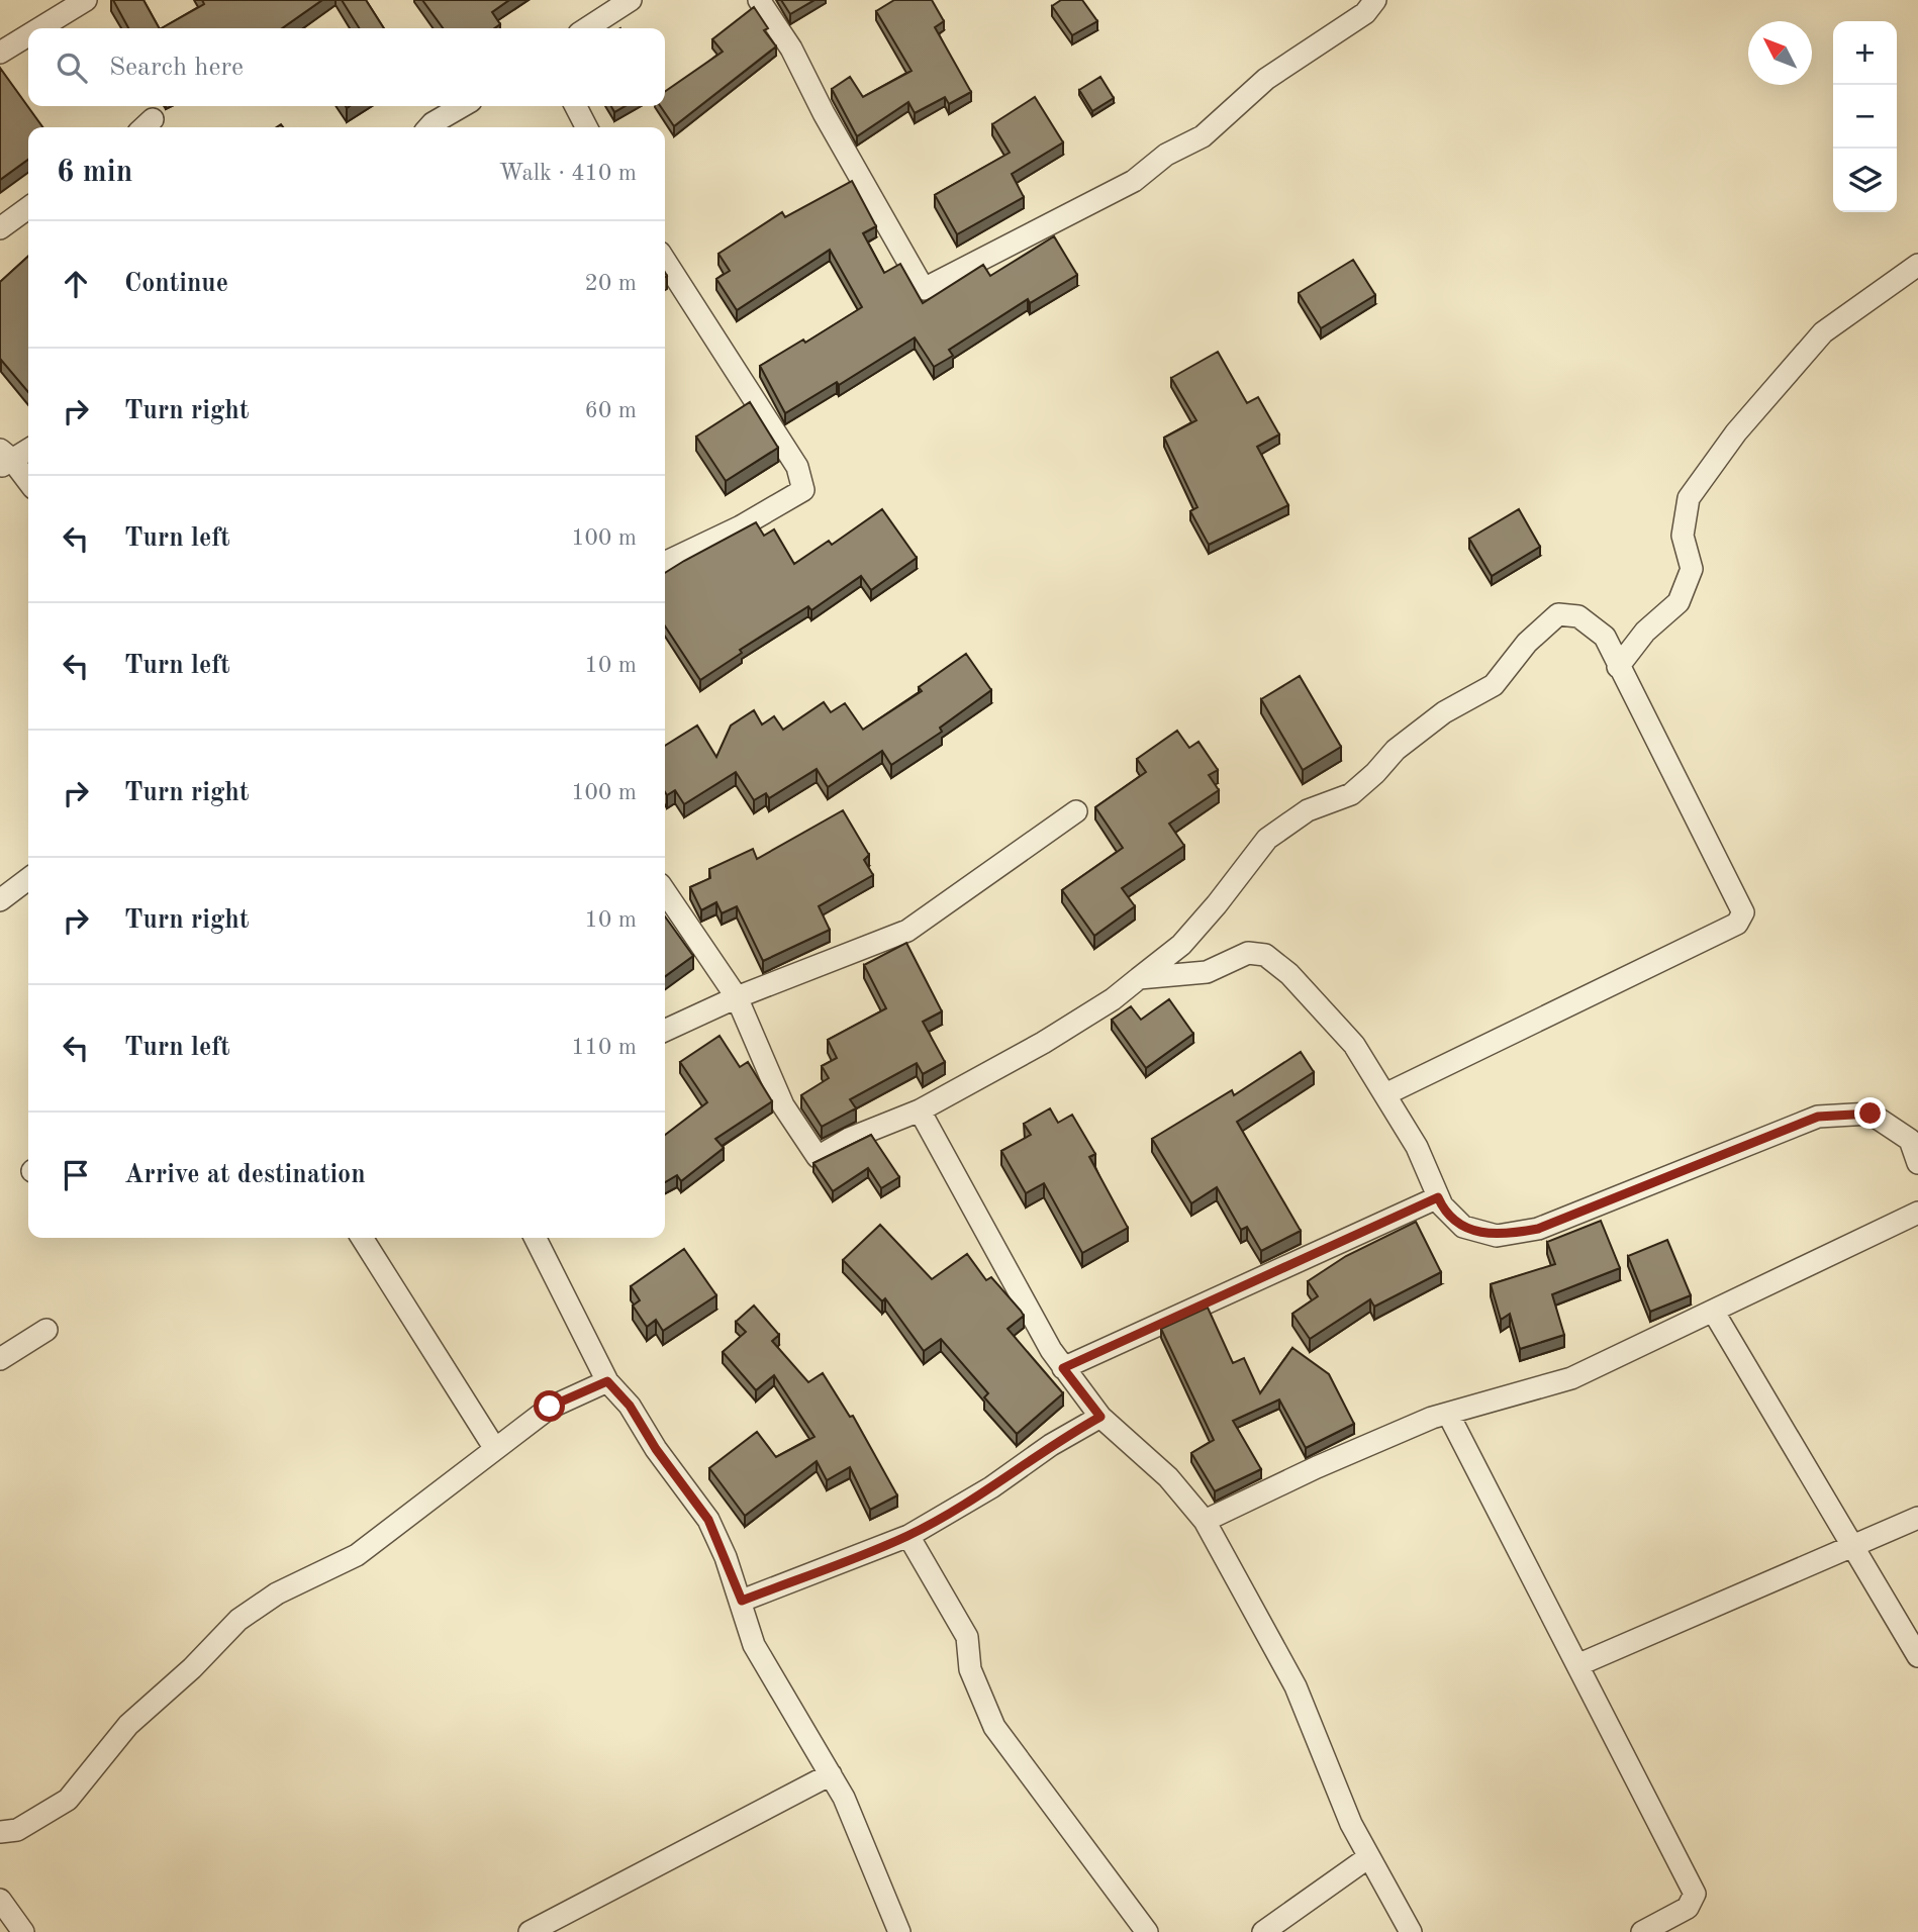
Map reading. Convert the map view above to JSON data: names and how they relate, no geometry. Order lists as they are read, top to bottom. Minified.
{"north":"top left","page":{"map_buttons":["+","−"],"search":"Search here","heading":["6 min","Walk · 410 m"],"list":[["Continue","20 m"],["Turn right","60 m"],["Turn left","100 m"],["Turn left","10 m"],["Turn right","100 m"],["Turn right","10 m"],["Turn left","110 m"],"Arrive at destination"]}}
